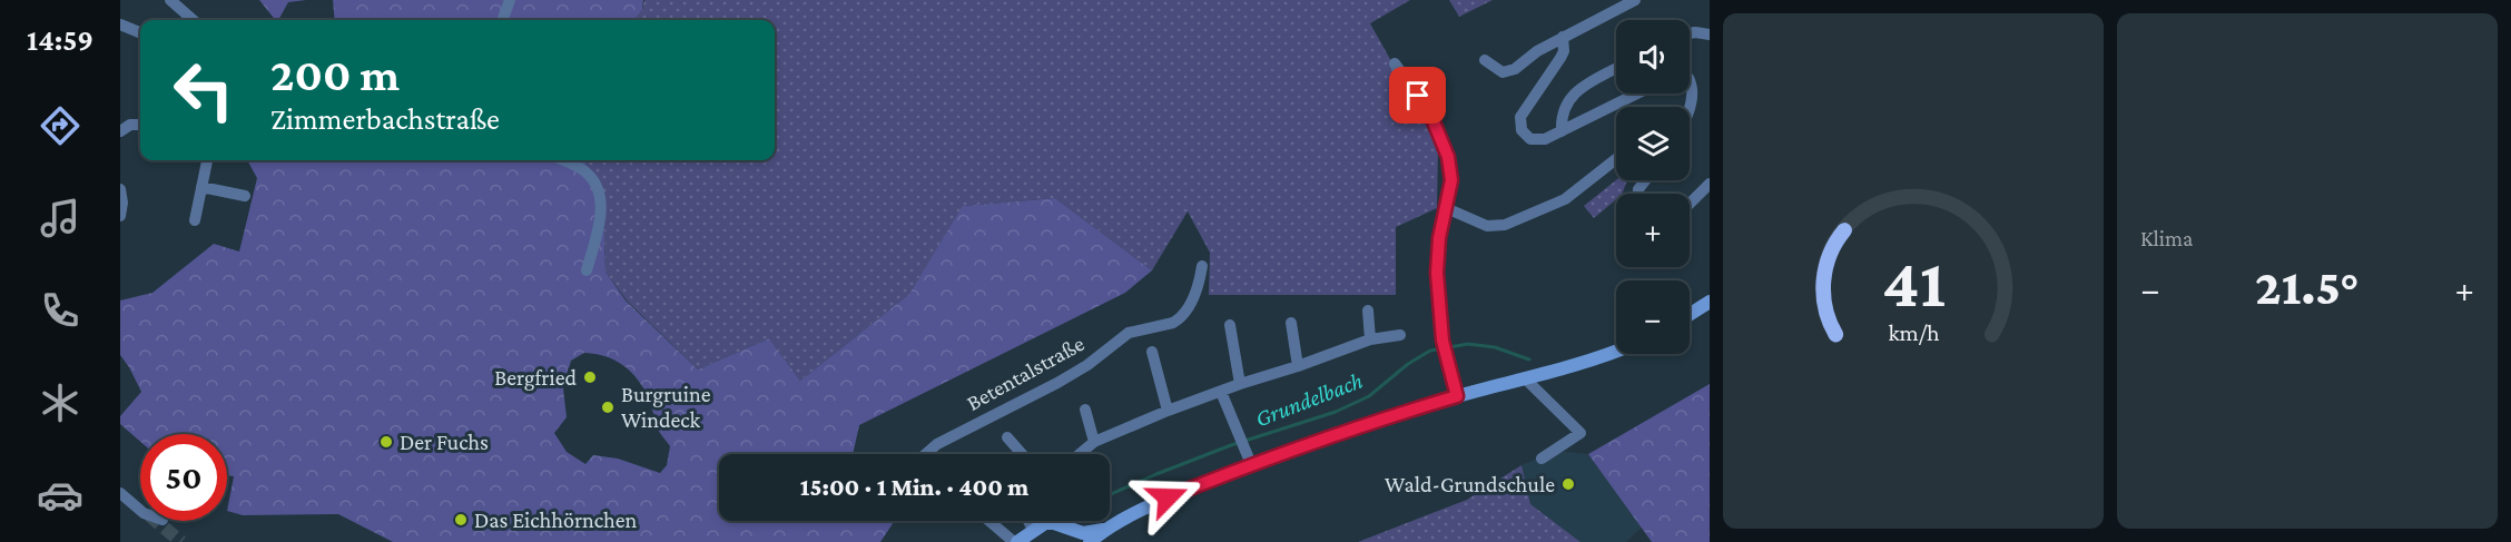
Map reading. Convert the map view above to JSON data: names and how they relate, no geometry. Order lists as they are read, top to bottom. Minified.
{"streets":{"street":["Betentalstraße"]},"water":["Grundelbach"],"places":["Bergfried","Burgruine Windeck","Der Fuchs","Wald-Grundschule","Das Eichhörnchen"],"page":{"tabs":"14:59","tile":"Klima","map_buttons":["+","−"],"turn":["200 m","Zimmerbachstraße"],"heat":["−","21.5°","+"],"limit":"50","trip":"15:00 · 1 Min. · 400 m","gauge":["41","km/h"]}}
